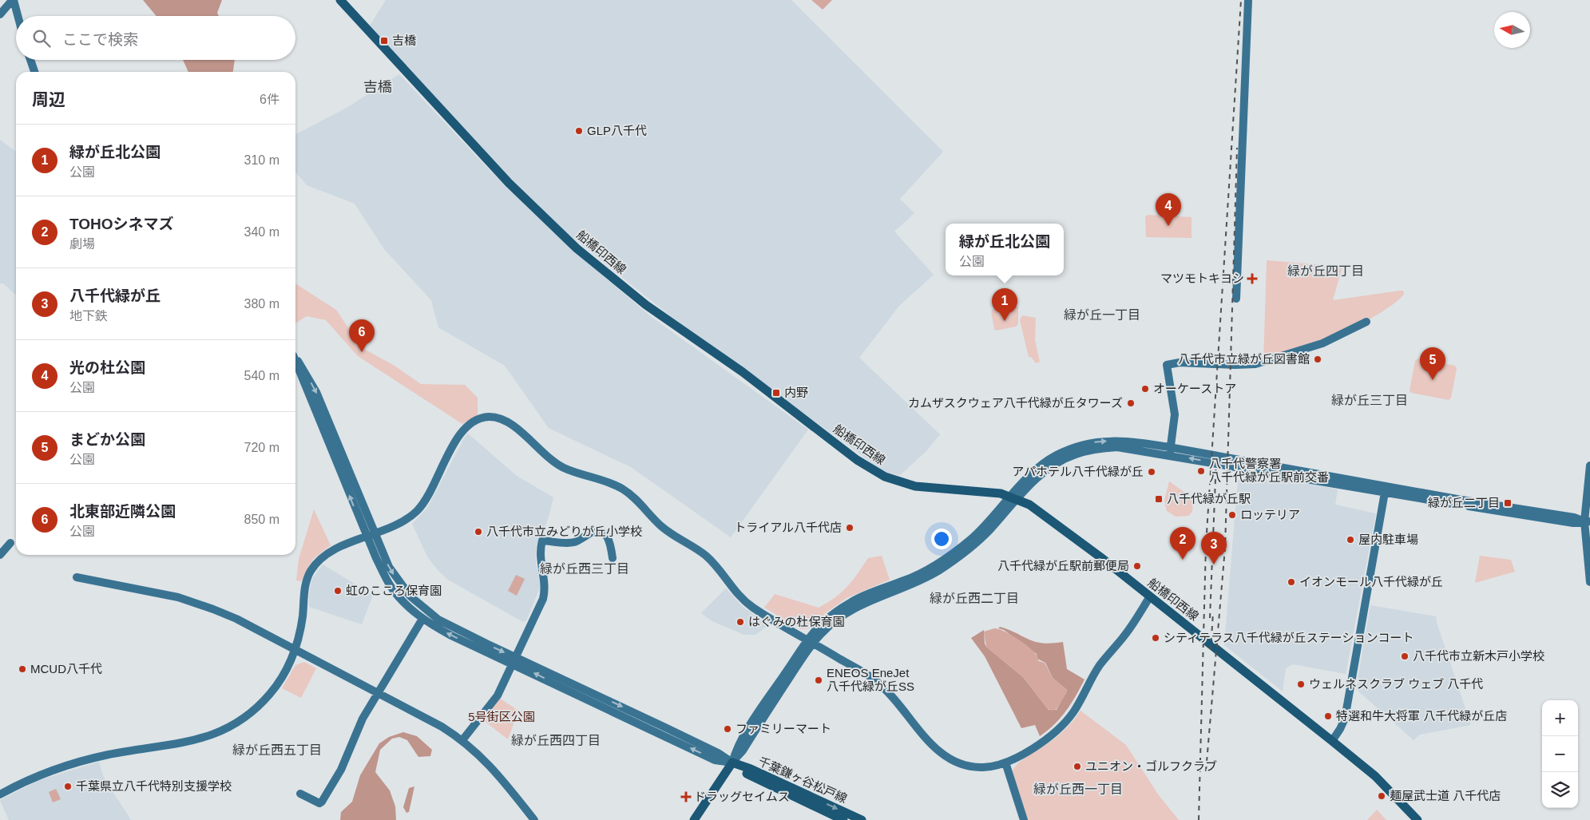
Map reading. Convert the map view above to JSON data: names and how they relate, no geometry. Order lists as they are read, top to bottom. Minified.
{"streets":{"main road":["船橋印西線","千葉鎌ヶ谷松戸線"]},"districts":["吉橋","緑が丘四丁目","緑が丘一丁目","緑が丘三丁目","緑が丘西三丁目","緑が丘西二丁目","緑が丘西四丁目","緑が丘西五丁目","緑が丘西一丁目"],"parks":["5号街区公園"],"places":{"transit":["吉橋","内野","八千代緑が丘駅","緑が丘二丁目"],"other":["GLP八千代","八千代市立緑が丘図書館","オーケーストア","カムザスクウェア八千代緑が丘タワーズ","八千代警察署 八千代緑が丘駅前交番","アパホテル八千代緑が丘","ロッテリア","トライアル八千代店","八千代市立みどりが丘小学校","屋内駐車場","八千代緑が丘駅前郵便局","イオンモール八千代緑が丘","虹のこころ保育園","はぐみの杜保育園","シティテラス八千代緑が丘ステーションコート","八千代市立新木戸小学校","MCUD八千代","ENEOS EneJet 八千代緑が丘SS","ウェルネスクラブ ウェブ 八千代","特選和牛大将軍 八千代緑が丘店","ファミリーマート","ユニオン・ゴルフクラブ","千葉県立八千代特別支援学校","麺屋武士道 八千代店"],"health":["マツモトキヨシ","ドラッグセイムス"]},"north":"left","page":{"search":"ここで検索","heading":["周辺","6件"],"list":[{"mark":"1","name":"緑が丘北公園","note":"公園","value":"310 m"},{"mark":"2","name":"TOHOシネマズ","note":"劇場","value":"340 m"},{"mark":"3","name":"八千代緑が丘","note":"地下鉄","value":"380 m"},{"mark":"4","name":"光の杜公園","note":"公園","value":"540 m"},{"mark":"5","name":"まどか公園","note":"公園","value":"720 m"},{"mark":"6","name":"北東部近隣公園","note":"公園","value":"850 m"}],"pins":["4","1","6","5","2","3"],"popup":["緑が丘北公園","公園"],"map_buttons":["+","−"]}}
